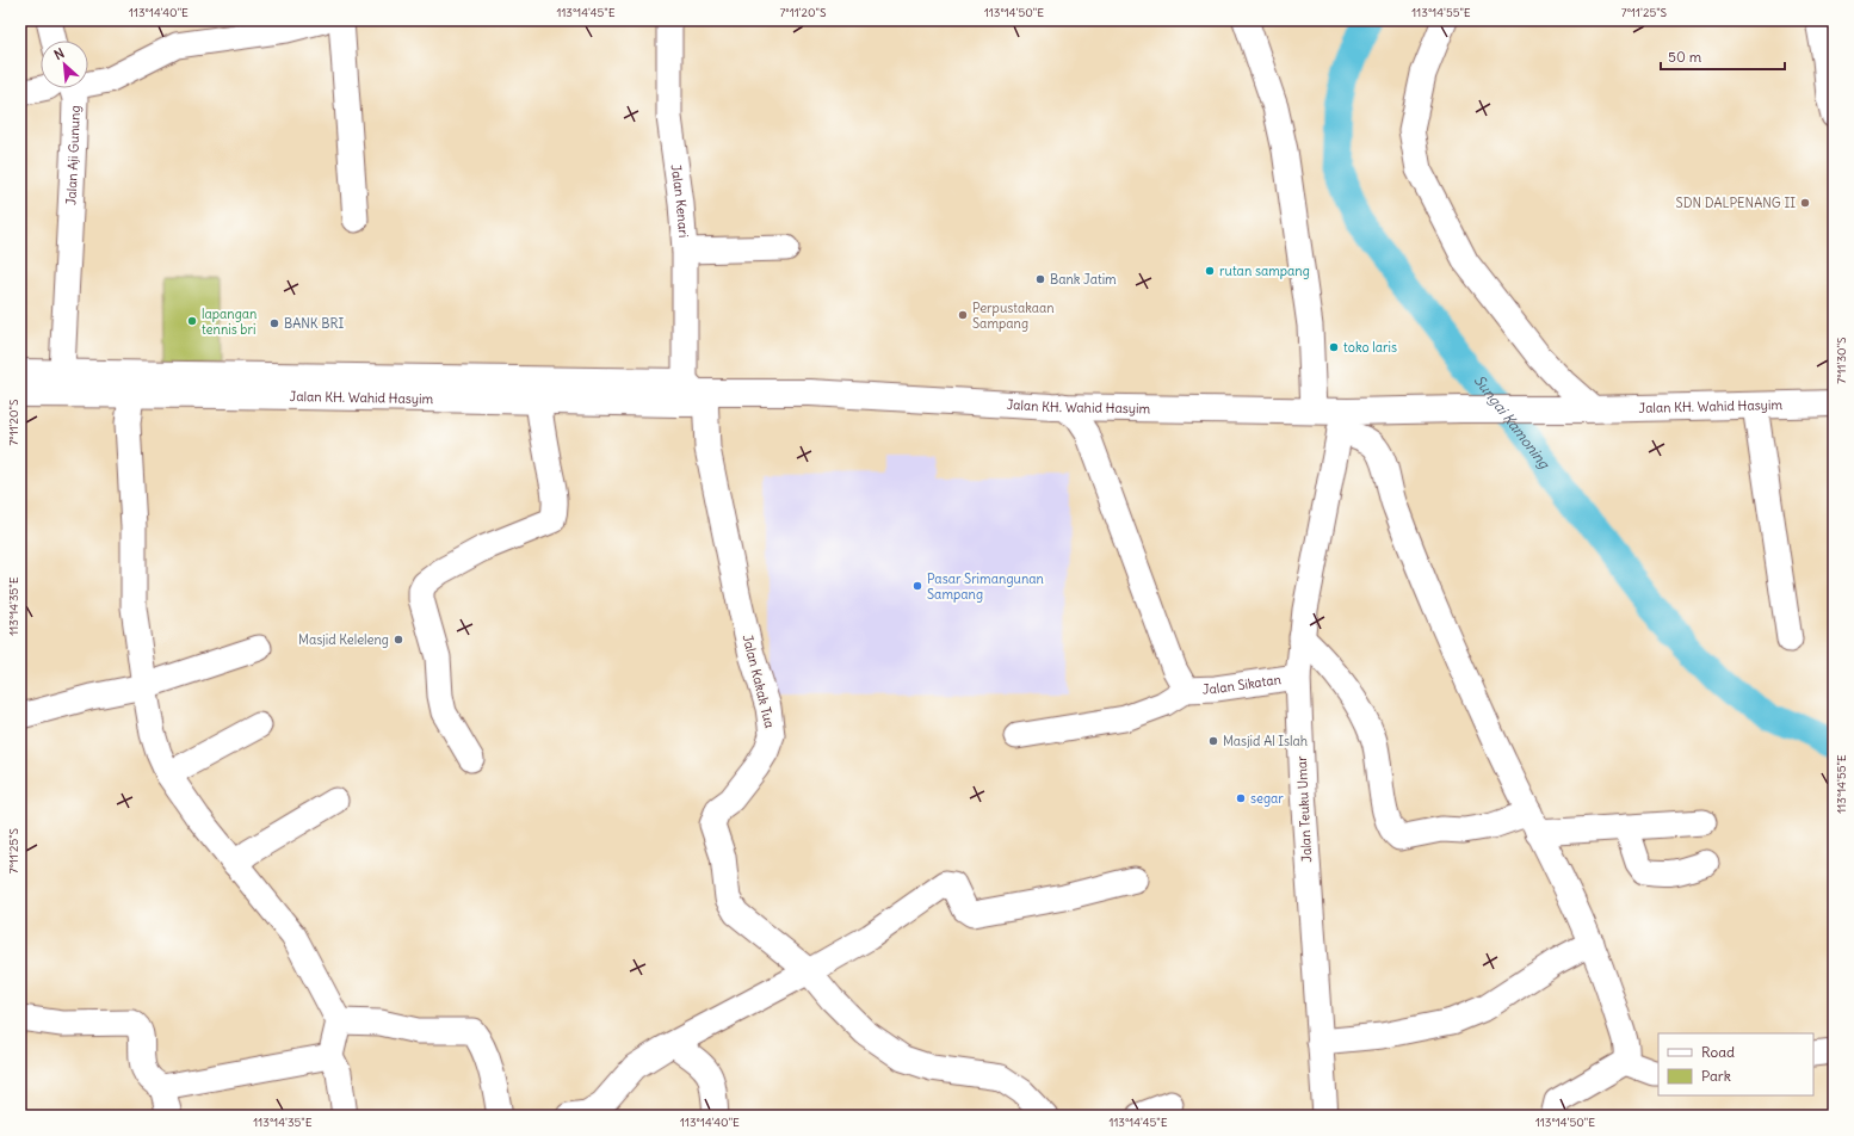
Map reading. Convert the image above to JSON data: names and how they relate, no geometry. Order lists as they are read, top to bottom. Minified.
{"streets":{"highway":["Jalan KH. Wahid Hasyim"],"street":["Jalan Aji Gunung","Jalan Kenari","Jalan Kakak Tua","Jalan Sikatan","Jalan Teuku Umar"]},"crossings":[["Jalan Aji Gunung","Jalan KH. Wahid Hasyim"],["Jalan Kenari","Jalan KH. Wahid Hasyim"],["Jalan Kenari","Jalan Kakak Tua"],["Jalan KH. Wahid Hasyim","Jalan Kakak Tua"],["Jalan KH. Wahid Hasyim","Jalan Teuku Umar"],["Jalan Sikatan","Jalan Teuku Umar"]],"water":["Sungai Kamoning"],"places":["SDN DALPENANG II","rutan sampang","Bank Jatim","Perpustakaan Sampang","lapangan tennis bri","BANK BRI","toko laris","Pasar Srimangunan Sampang","Masjid Keleleng","Masjid Al Islah","segar"],"legend":["Road","Park"],"scale_bar":"50 m","north":"top left","coordinates":["113°14'40\"E","113°14'45\"E","7°11'20\"S","113°14'50\"E","113°14'55\"E","7°11'25\"S","7°11'30\"S","113°14'35\"E"]}
